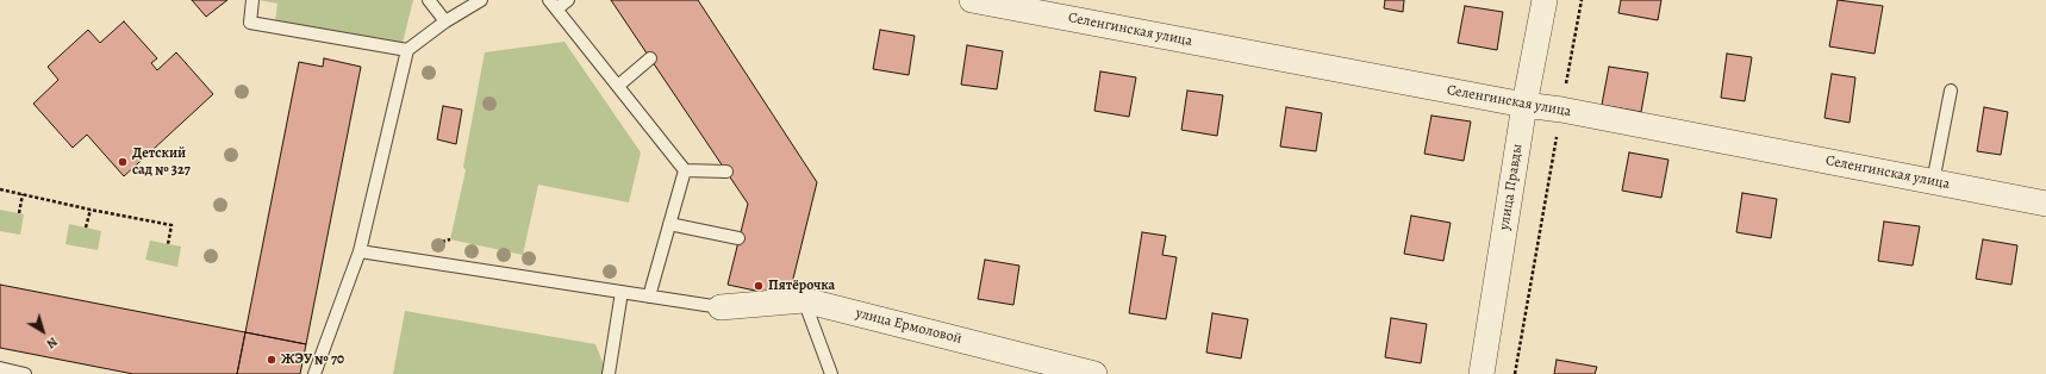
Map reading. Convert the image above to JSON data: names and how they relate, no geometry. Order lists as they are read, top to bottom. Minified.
{"streets":{"street":["Селенгинская улица","улица Правды","улица Ермоловой"]},"crossings":[["Селенгинская улица","улица Правды"]],"places":["Детский сад № 327","Пятёрочка","ЖЭУ № 70"],"north":"bottom right"}
